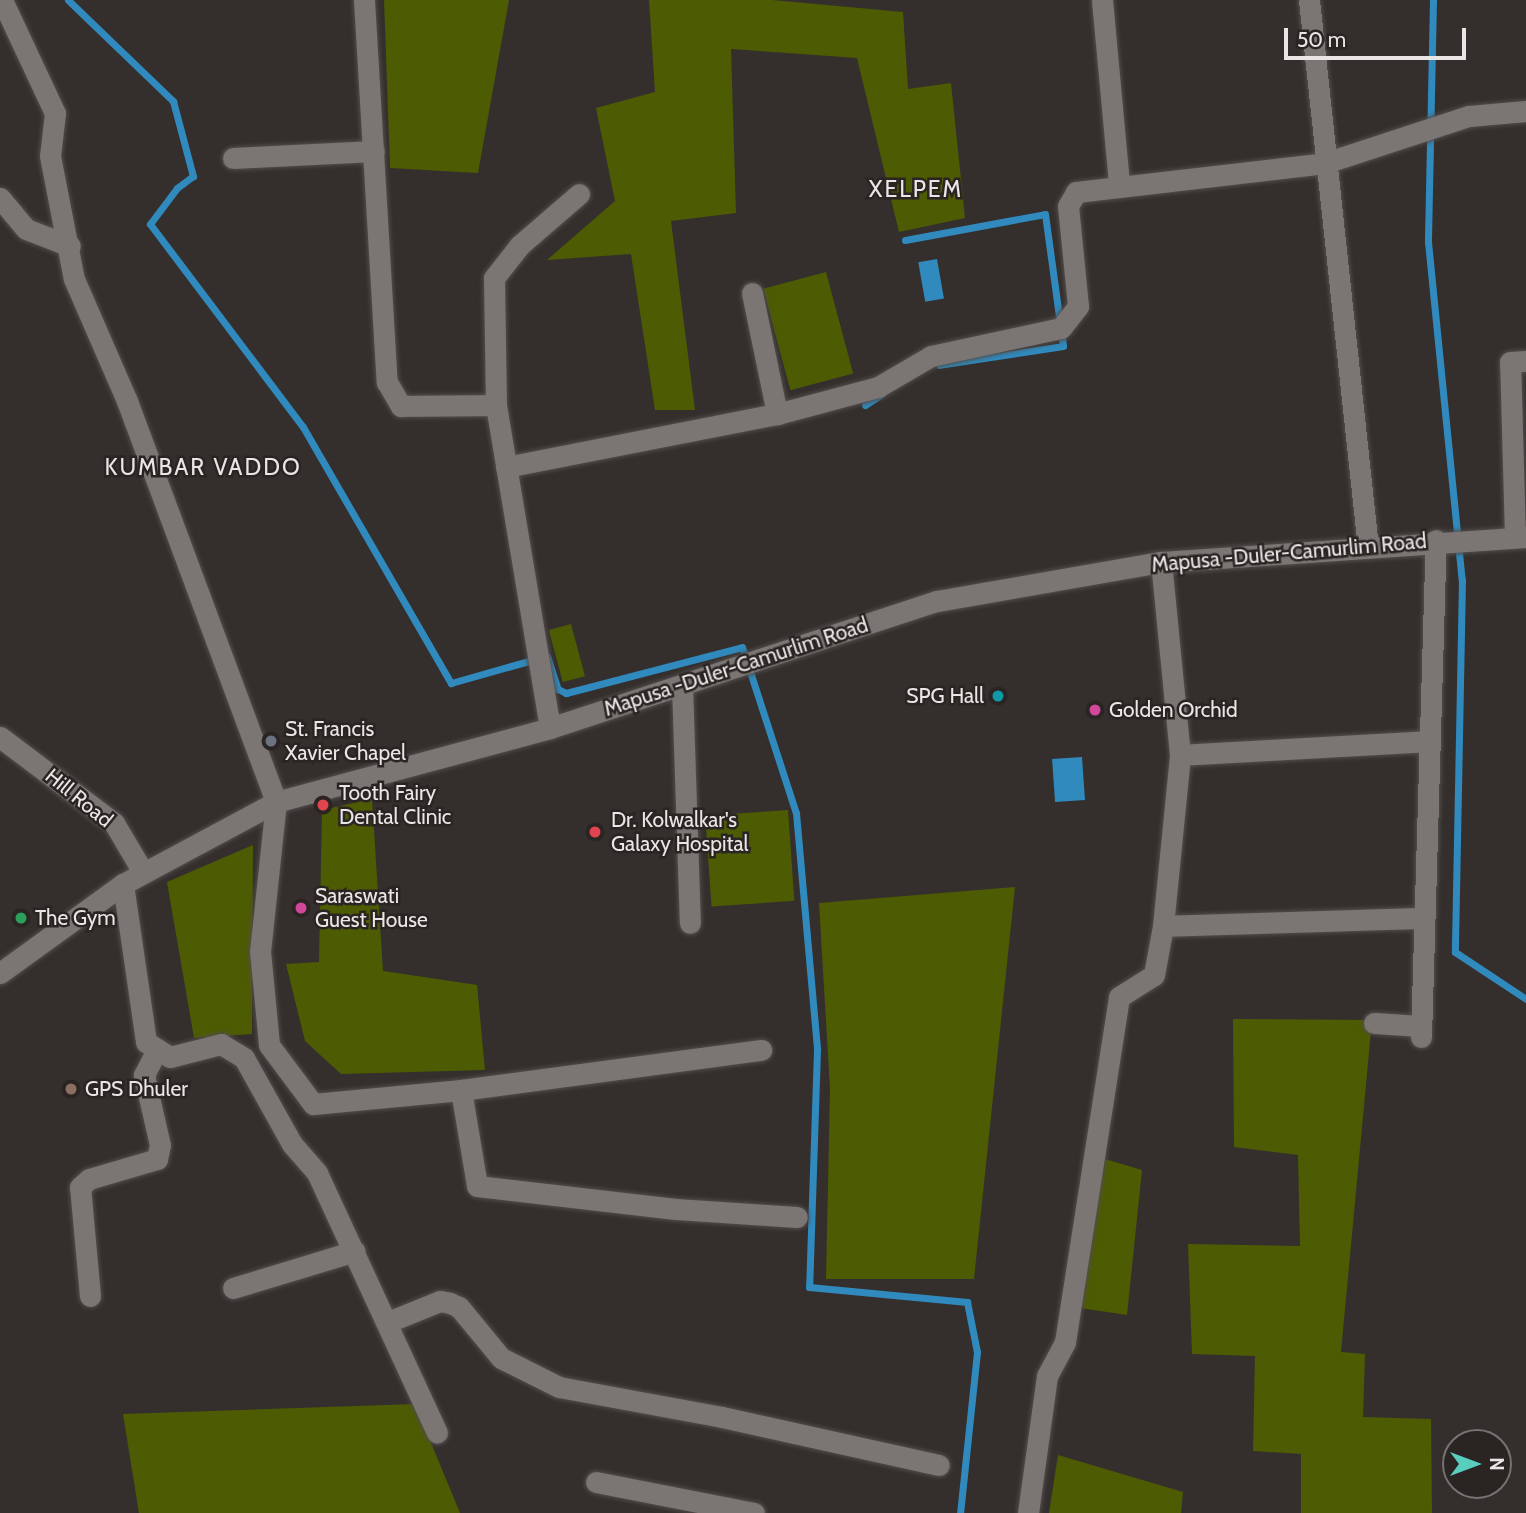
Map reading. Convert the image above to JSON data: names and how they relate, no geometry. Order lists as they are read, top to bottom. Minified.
{"streets":{"street":["Mapusa -Duler-Camurlim Road","Hill Road"]},"crossings":[["Mapusa -Duler-Camurlim Road","Hill Road"]],"districts":["XELPEM","KUMBAR VADDO"],"places":["SPG Hall","Golden Orchid","St. Francis Xavier Chapel","Tooth Fairy Dental Clinic","Dr. Kolwalkar's Galaxy Hospital","Saraswati Guest House","The Gym","GPS Dhuler"],"scale_bar":"50 m","north":"right"}
